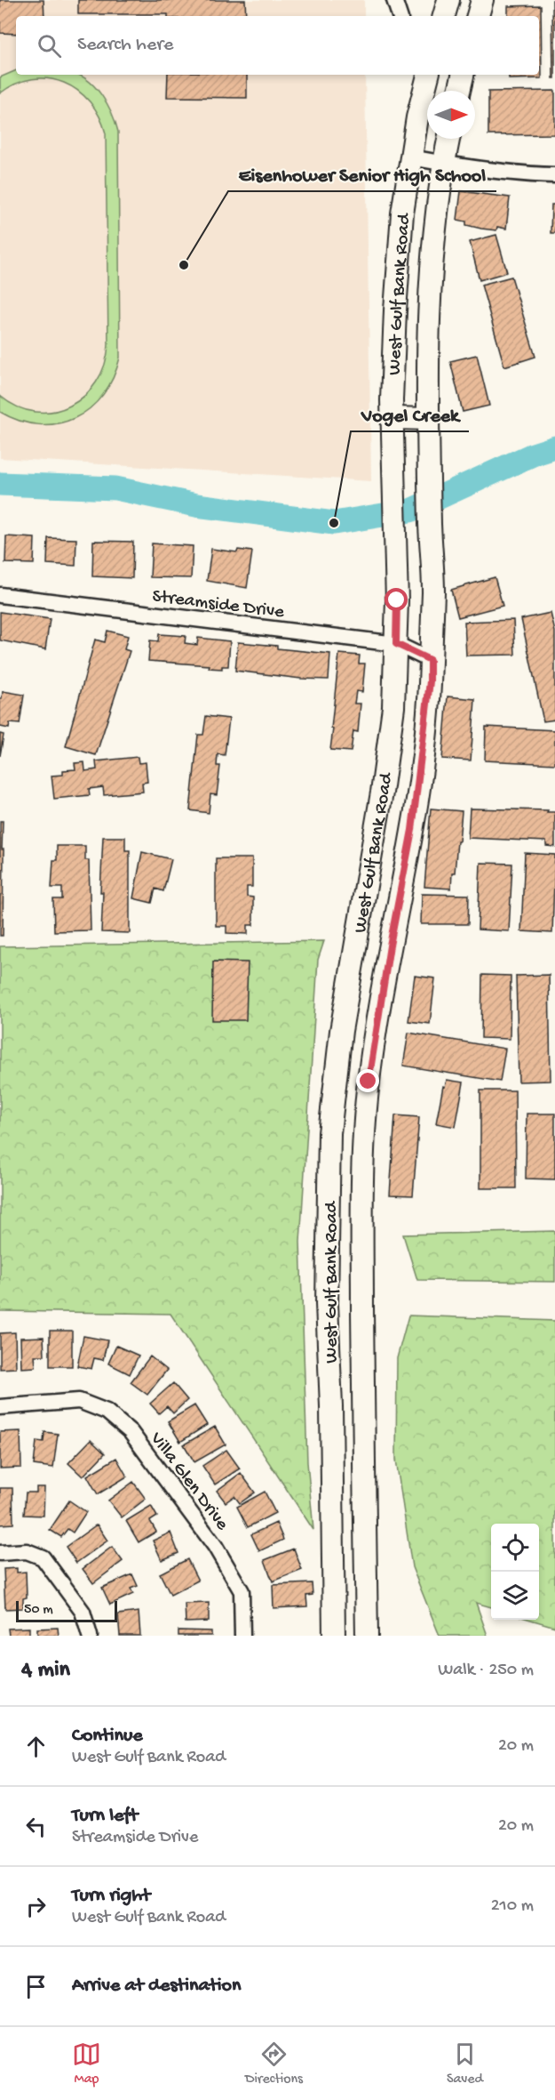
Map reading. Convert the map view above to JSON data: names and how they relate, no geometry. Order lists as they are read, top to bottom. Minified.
{"streets":{"main road":["West Gulf Bank Road"],"street":["Streamside Drive","Villa Glen Drive"]},"crossings":[["West Gulf Bank Road","Streamside Drive"]],"places":["Eisenhower Senior High School","Vogel Creek"],"scale_bar":"50 m","north":"right","page":{"search":"Search here","scale":"50 m","heading":["4 min","Walk · 250 m"],"list":[["Continue","West Gulf Bank Road","20 m"],["Turn left","Streamside Drive","20 m"],["Turn right","West Gulf Bank Road","210 m"],"Arrive at destination"],"nav":["Map","Directions","Saved"]}}
